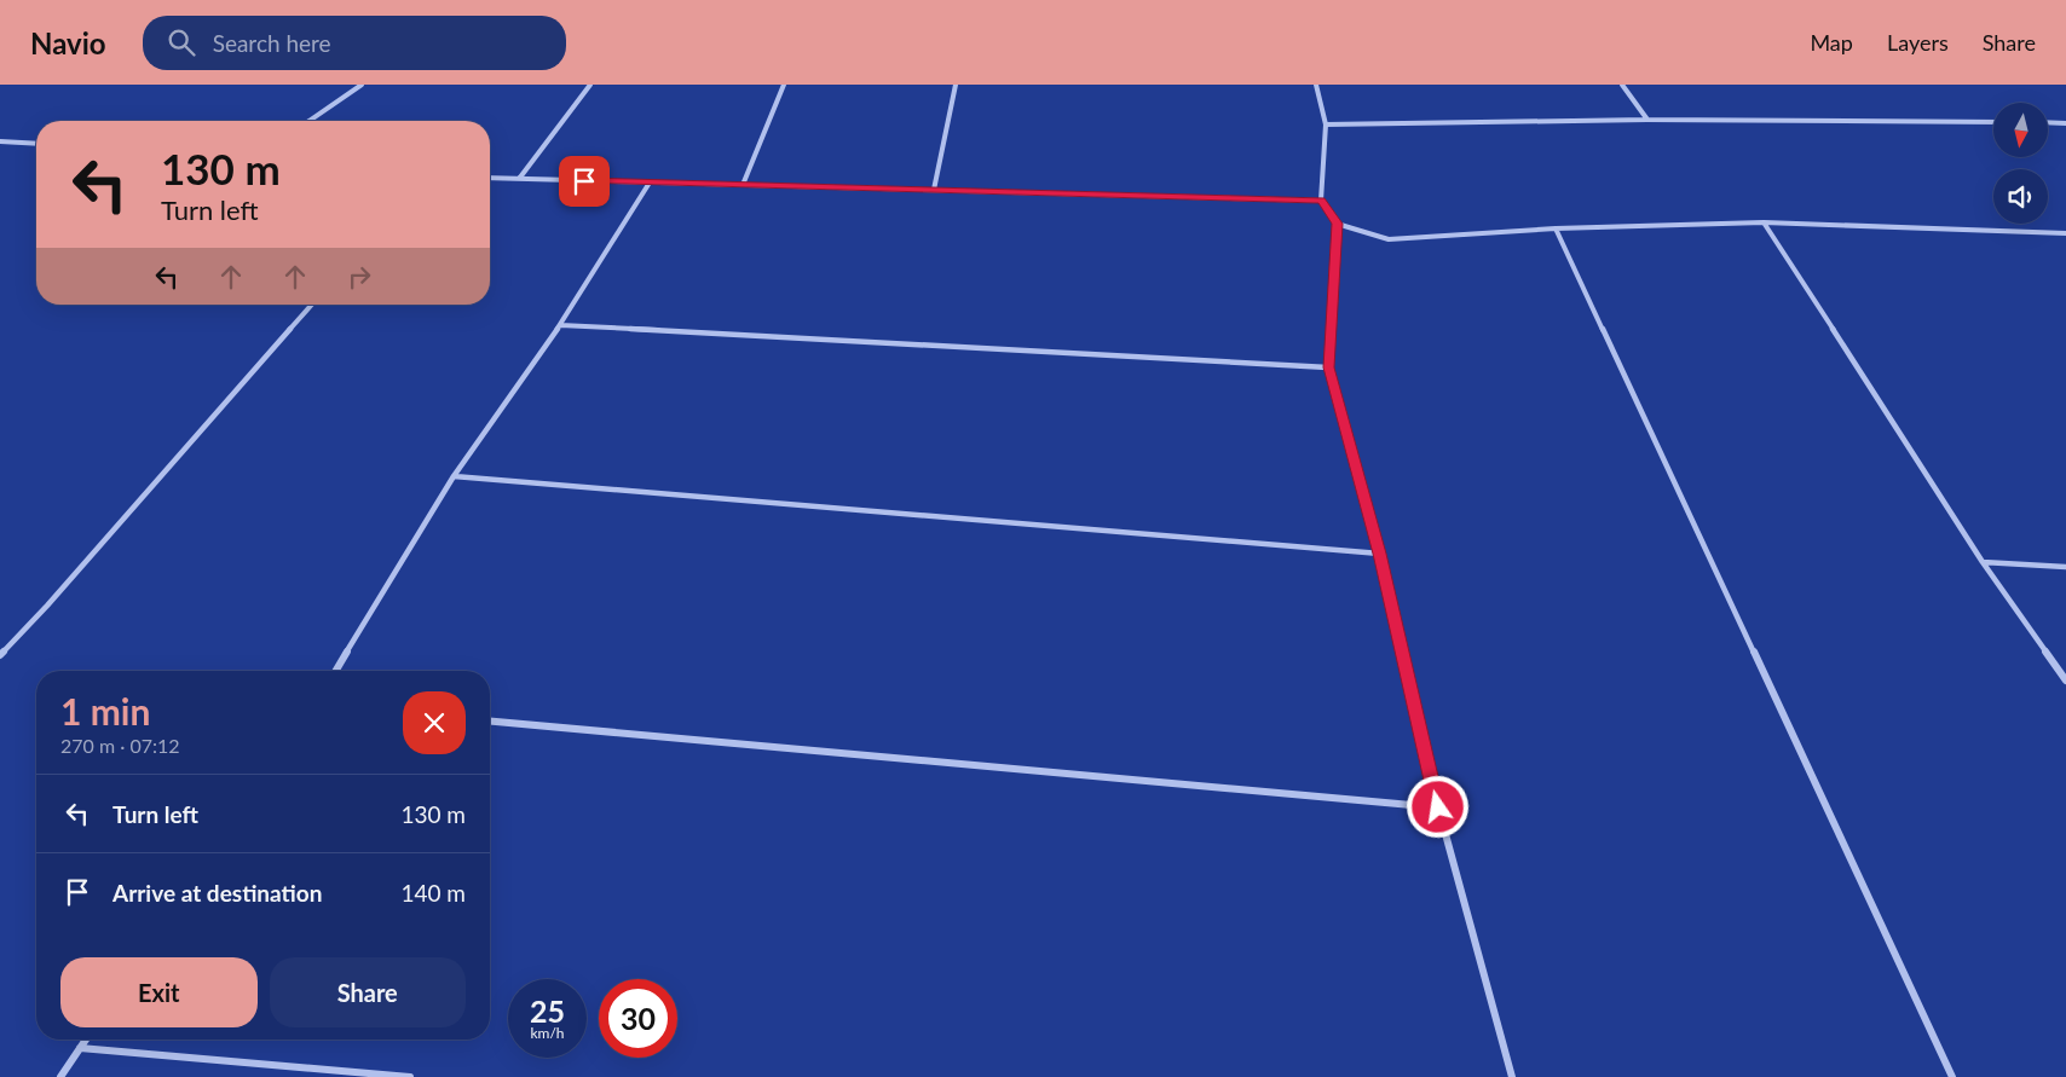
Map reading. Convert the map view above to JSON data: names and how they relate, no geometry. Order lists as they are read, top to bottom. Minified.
{"north":"bottom","page":{"header":"Navio","search":"Search here","nav":["Map","Layers","Share"],"turn":["130 m","Turn left"],"heading":["1 min","270 m · 07:12"],"list":[{"name":"Turn left","value":"130 m"},{"name":"Arrive at destination","value":"140 m"}],"buttons":["Exit","Share"],"speed":"25 km/h","limit":"30"}}
